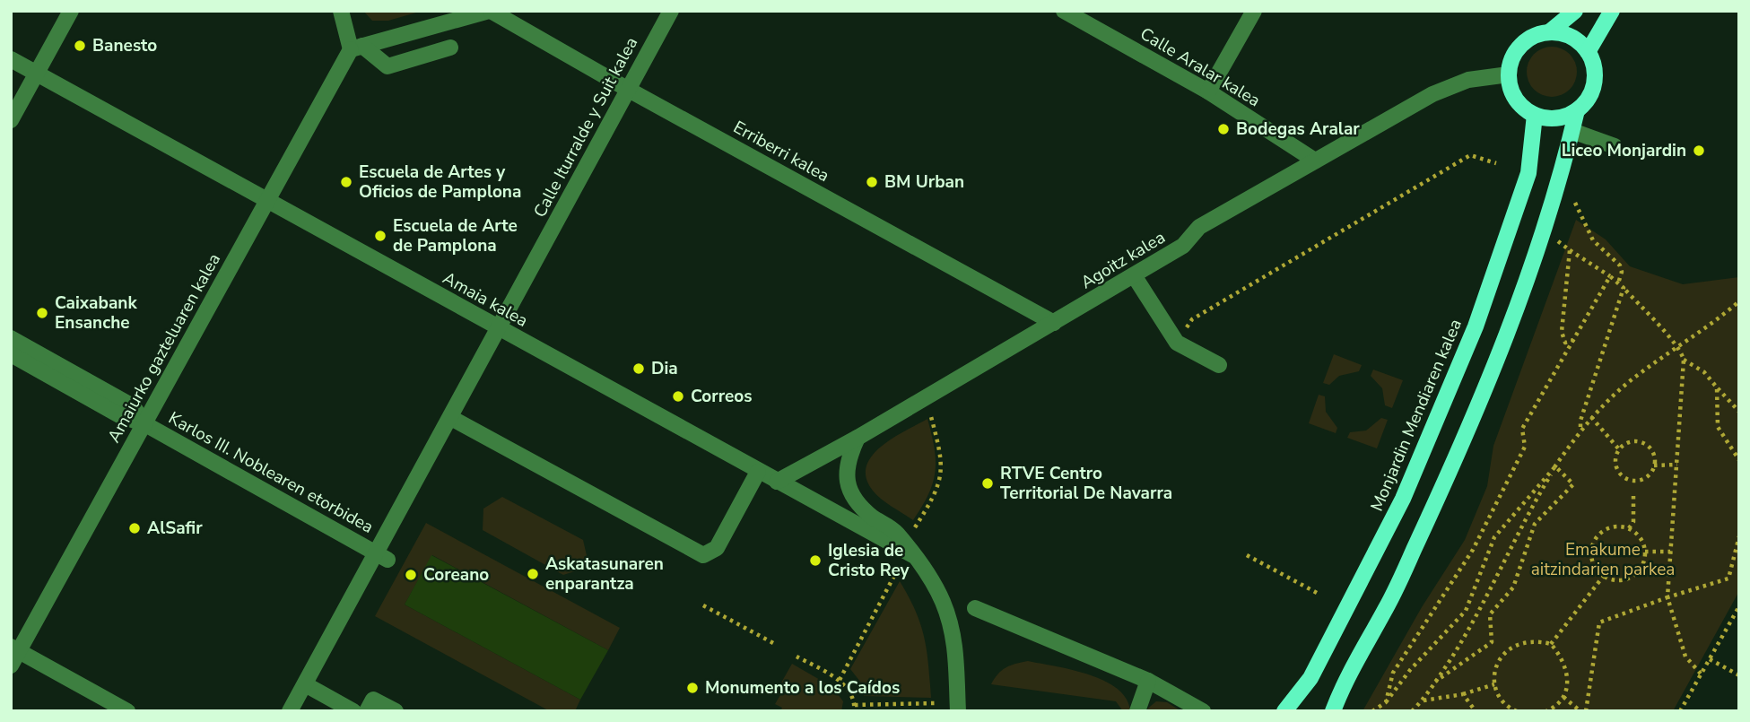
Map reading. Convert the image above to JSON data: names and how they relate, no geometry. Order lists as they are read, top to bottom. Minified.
{"streets":{"main road":["Monjardin Mendiaren kalea"],"street":["Calle Aralar kalea","Calle Iturralde y Suit kalea","Erriberri kalea","Agoitz kalea","Amaia kalea","Amaiurko gazteluaren kalea","Karlos III. Noblearen etorbidea"]},"crossings":[["Calle Aralar kalea","Agoitz kalea"],["Calle Iturralde y Suit kalea","Erriberri kalea"],["Calle Iturralde y Suit kalea","Amaia kalea"],["Erriberri kalea","Agoitz kalea"],["Agoitz kalea","Amaia kalea"],["Agoitz kalea","Monjardin Mendiaren kalea"],["Amaia kalea","Amaiurko gazteluaren kalea"],["Amaiurko gazteluaren kalea","Karlos III. Noblearen etorbidea"]],"parks":["Emakume aitzindarien parkea"],"places":["Banesto","Bodegas Aralar","Liceo Monjardin","Escuela de Artes y Oficios de Pamplona","BM Urban","Escuela de Arte de Pamplona","Caixabank Ensanche","Dia","Correos","RTVE Centro Territorial De Navarra","AlSafir","Iglesia de Cristo Rey","Askatasunaren enparantza","Coreano","Monumento a los Caídos"]}
